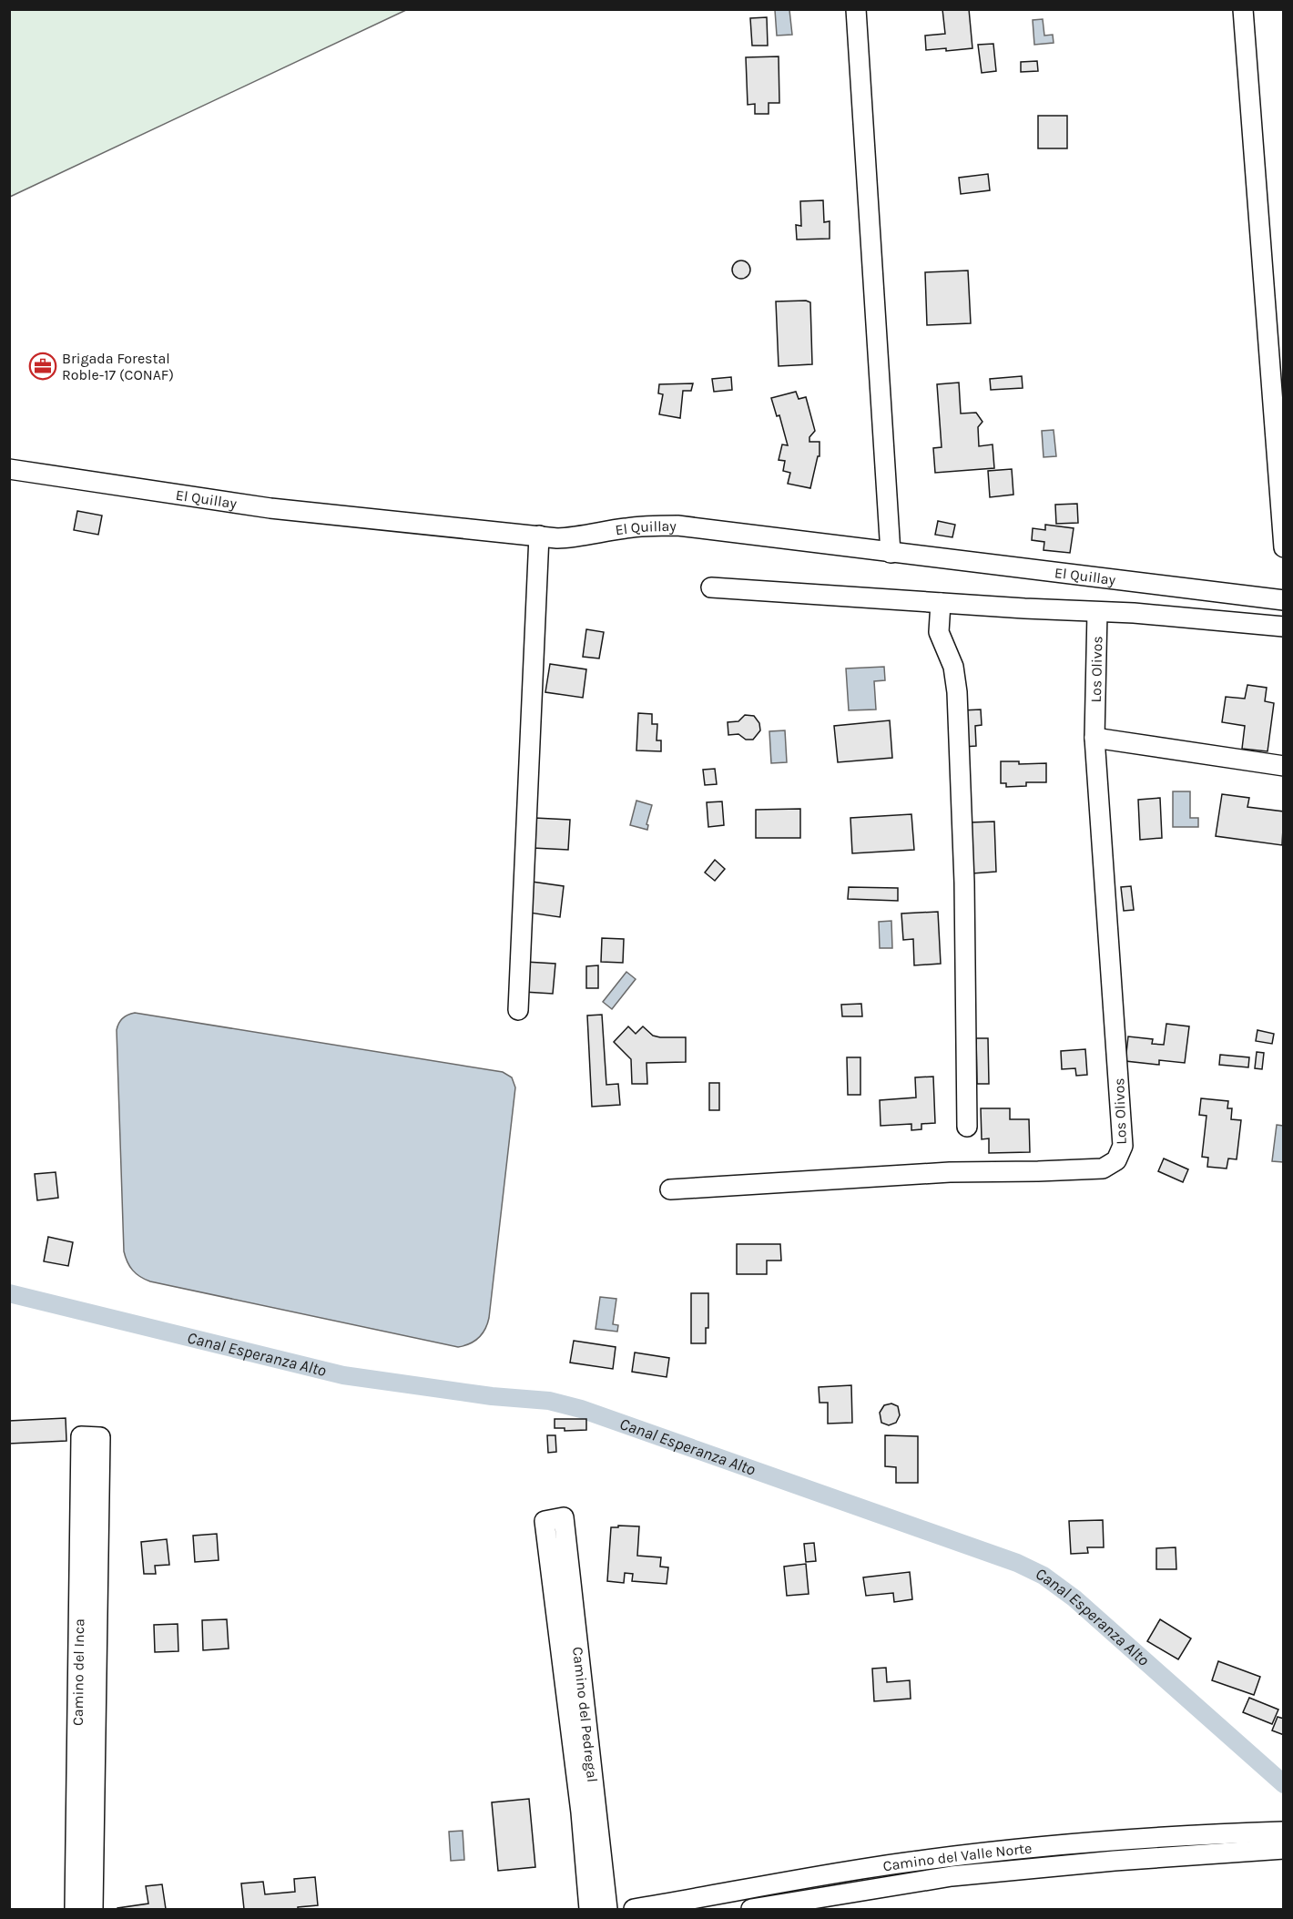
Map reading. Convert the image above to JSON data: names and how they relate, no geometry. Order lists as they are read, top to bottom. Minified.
{"streets":{"street":["El Quillay","Los Olivos","Camino del Inca","Camino del Pedregal","Camino del Valle Norte"]},"water":["Canal Esperanza Alto"],"places":{"office":["Brigada Forestal Roble-17 (CONAF)"]}}
